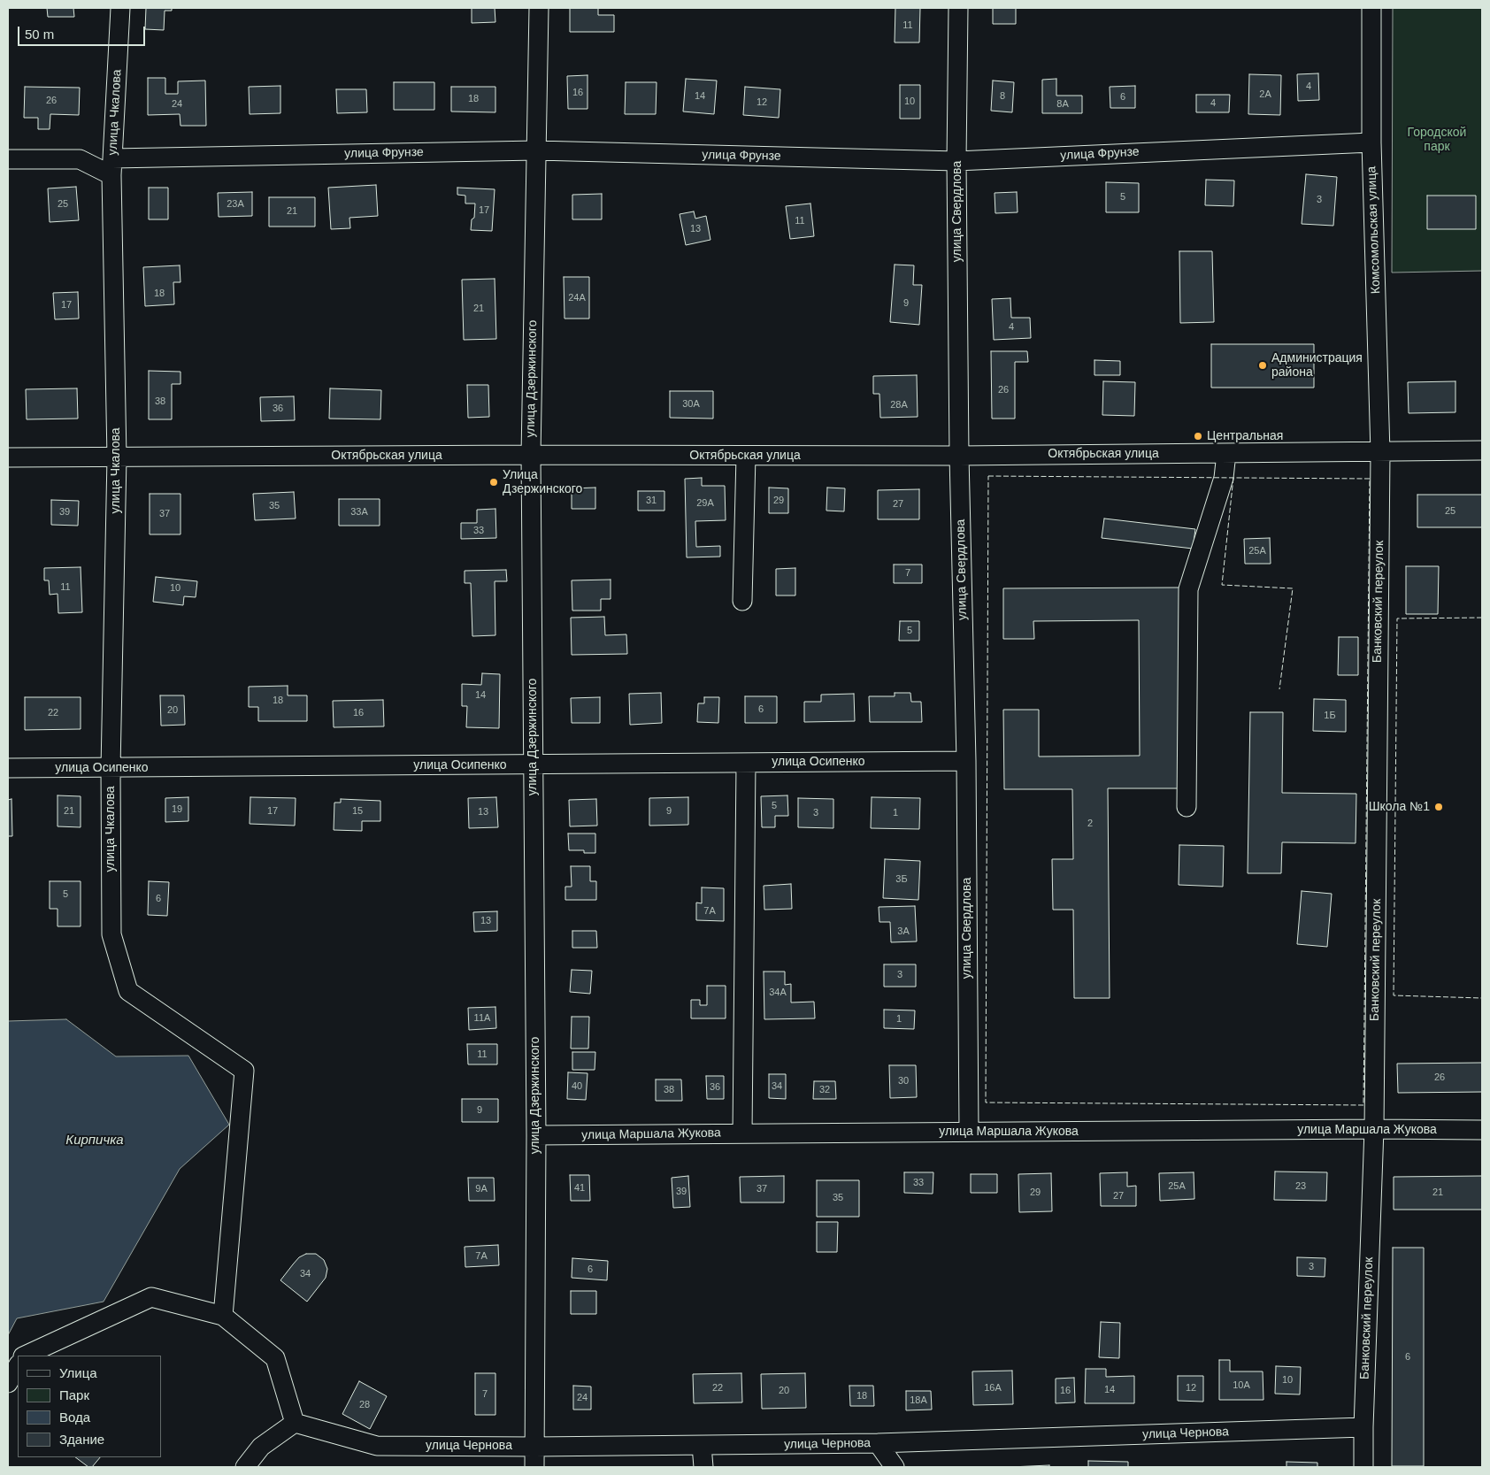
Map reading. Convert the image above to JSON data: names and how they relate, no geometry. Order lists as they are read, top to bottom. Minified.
{"streets":{"street":["улица Чкалова","улица Фрунзе","улица Свердлова","Комсомольская улица","улица Дзержинского","Октябрьская улица","Банковский переулок","улица Осипенко","улица Маршала Жукова","улица Чернова"]},"crossings":[["улица Чкалова","улица Фрунзе"],["улица Чкалова","Октябрьская улица"],["улица Чкалова","улица Осипенко"],["улица Фрунзе","улица Свердлова"],["улица Фрунзе","Комсомольская улица"],["улица Фрунзе","улица Дзержинского"],["улица Свердлова","Октябрьская улица"],["улица Свердлова","улица Осипенко"],["улица Свердлова","улица Маршала Жукова"],["Комсомольская улица","Октябрьская улица"],["Комсомольская улица","Банковский переулок"],["улица Дзержинского","Октябрьская улица"],["улица Дзержинского","улица Осипенко"],["улица Дзержинского","улица Маршала Жукова"],["улица Дзержинского","улица Чернова"],["Октябрьская улица","Банковский переулок"],["Банковский переулок","улица Маршала Жукова"],["Банковский переулок","улица Чернова"]],"water":["Кирпичка"],"parks":["Городской парк"],"places":["Администрация района","Центральная","Улица Дзержинского","Школа №1"],"house_numbers":["11","4","16","2А","14","8","6","18","26","10","12","4","24","8А","5","3","25","23А","17","21","11","13","18","24А","9","17","21","4","26","38","30А","28А","36","31","29","29А","27","35","25","39","33А","37","33","25А","7","11","10","5","14","18","6","20","22","16","1Б","5","19","21","17","15","9","13","3","1","2","3Б","5","6","7А","13","3А","3","34А","11А","1","11","26","30","40","34","36","38","32","9","33","25А","23","41","9А","37","39","29","21","27","35","7А","3","6","34","6","10","10А","22","16А","12","14","20","16","7","18","24","18А","28"],"legend":["Улица","Парк","Вода","Здание"],"scale_bar":"50 m"}
